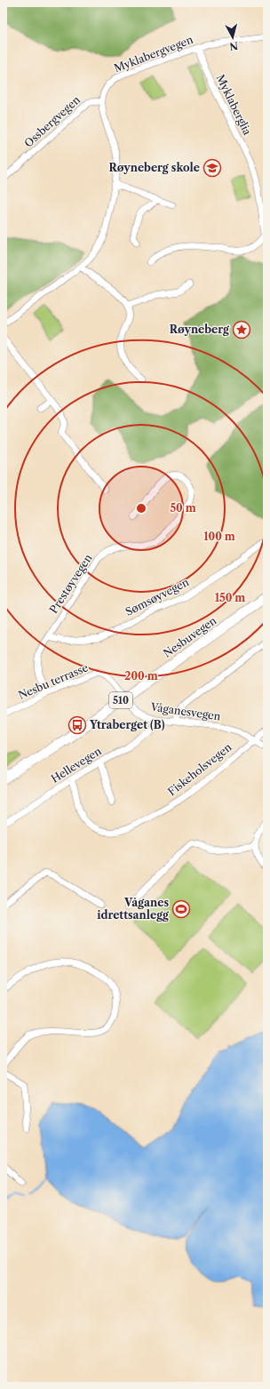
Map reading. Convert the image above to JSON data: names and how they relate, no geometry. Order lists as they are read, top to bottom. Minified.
{"streets":{"main road":["Nesbuvegen","510"],"street":["Myklabergvegen","Myklaberglia","Ossbergvegen","Prestøyvegen","Sømsøyvegen","Nesbu terrasse","Våganesvegen","Hellevegen","Fiskeholsvegen"]},"crossings":[["Myklabergvegen","Myklaberglia"],["Myklabergvegen","Ossbergvegen"],["Prestøyvegen","Sømsøyvegen"],["Prestøyvegen","Nesbu terrasse"],["Nesbuvegen","Nesbu terrasse"],["Nesbuvegen","Våganesvegen"],["Nesbu terrasse","Våganesvegen"],["Våganesvegen","Hellevegen"],["Våganesvegen","Fiskeholsvegen"],["Hellevegen","Fiskeholsvegen"]],"places":{"school or university":["Røyneberg skole"],"place":["Røyneberg"],"bus stop":["Ytraberget (B)"],"sports":["Våganes idrettsanlegg"]},"north":"bottom","rings":["50 m","100 m","150 m","200 m"]}
